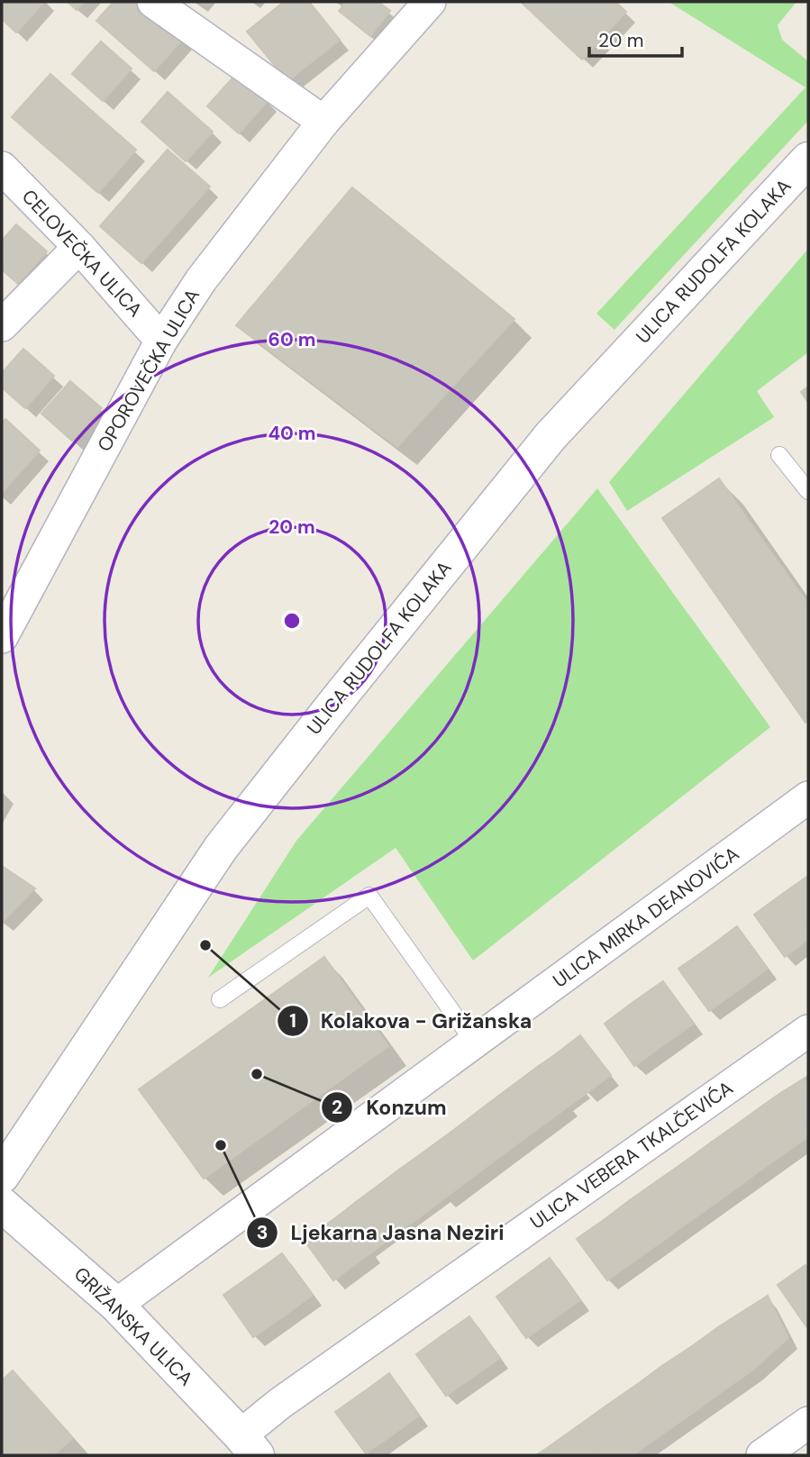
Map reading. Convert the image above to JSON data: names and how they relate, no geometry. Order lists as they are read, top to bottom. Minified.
{"streets":{"main road":["ULICA RUDOLFA KOLAKA","GRIŽANSKA ULICA"],"street":["CELOVEČKA ULICA","OPOROVEČKA ULICA","ULICA MIRKA DEANOVIĆA","ULICA VEBERA TKALČEVIĆA"]},"crossings":[["CELOVEČKA ULICA","OPOROVEČKA ULICA"],["ULICA MIRKA DEANOVIĆA","GRIŽANSKA ULICA"],["ULICA VEBERA TKALČEVIĆA","GRIŽANSKA ULICA"]],"places":["Kolakova - Grižanska","Konzum","Ljekarna Jasna Neziri"],"scale_bar":"20 m","rings":["60 m","40 m","20 m"]}
